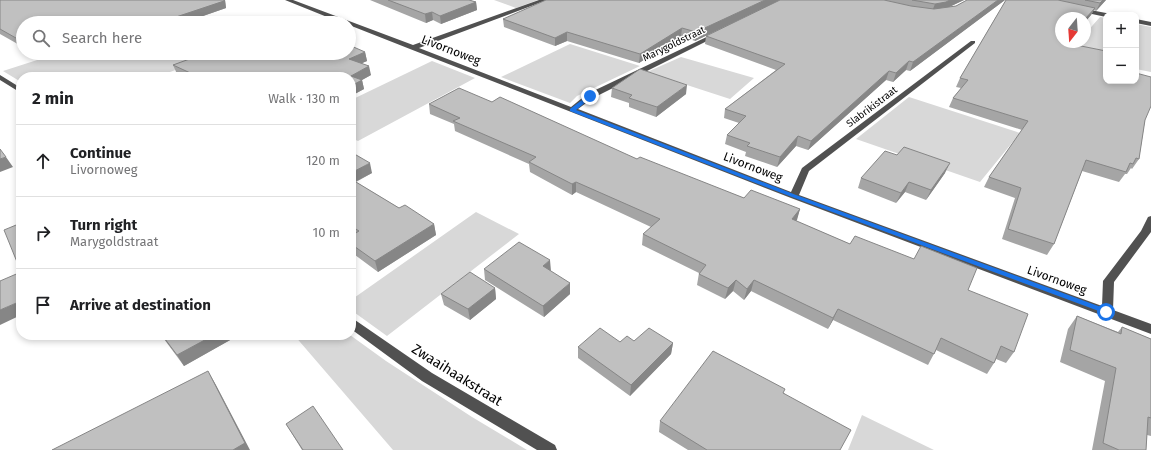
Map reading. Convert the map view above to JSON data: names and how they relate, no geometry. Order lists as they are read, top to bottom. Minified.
{"streets":{"street":["Marygoldstraat","Livornoweg","Slabrikistraat","Zwaaihaakstraat"]},"crossings":[["Marygoldstraat","Livornoweg"],["Livornoweg","Slabrikistraat"]],"north":"bottom","page":{"map_buttons":["+","−"],"search":"Search here","heading":["2 min","Walk · 130 m"],"list":[["Continue","Livornoweg","120 m"],["Turn right","Marygoldstraat","10 m"],"Arrive at destination"]}}
